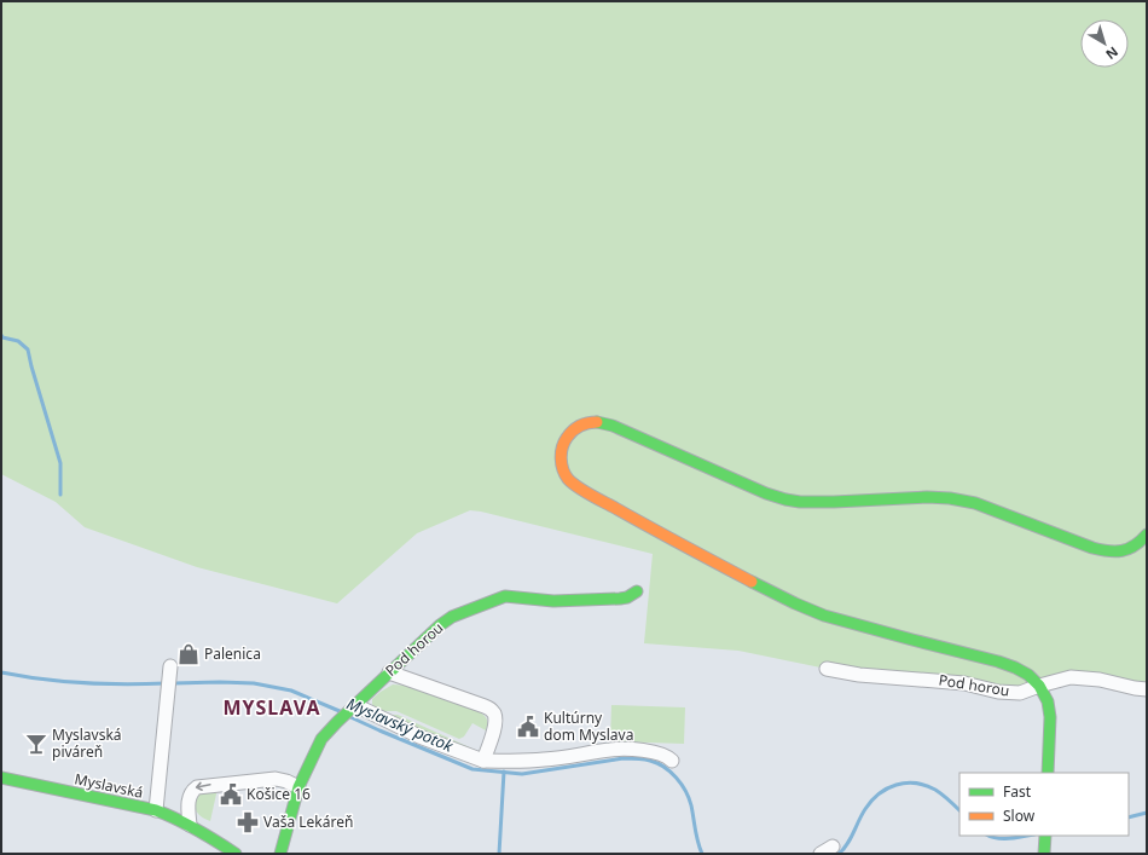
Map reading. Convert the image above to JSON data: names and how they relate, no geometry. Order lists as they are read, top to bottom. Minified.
{"streets":{"street":["Pod horou","Myslavská"]},"districts":["MYSLAVA"],"water":["Myslavský potok"],"places":{"shop":["Palenica"],"public building":["Kultúrny dom Myslava","Košice 16"],"bar":["Myslavská piváreň"],"pharmacy":["Vaša Lekáreň"]},"legend":["Fast","Slow"],"north":"bottom right"}
